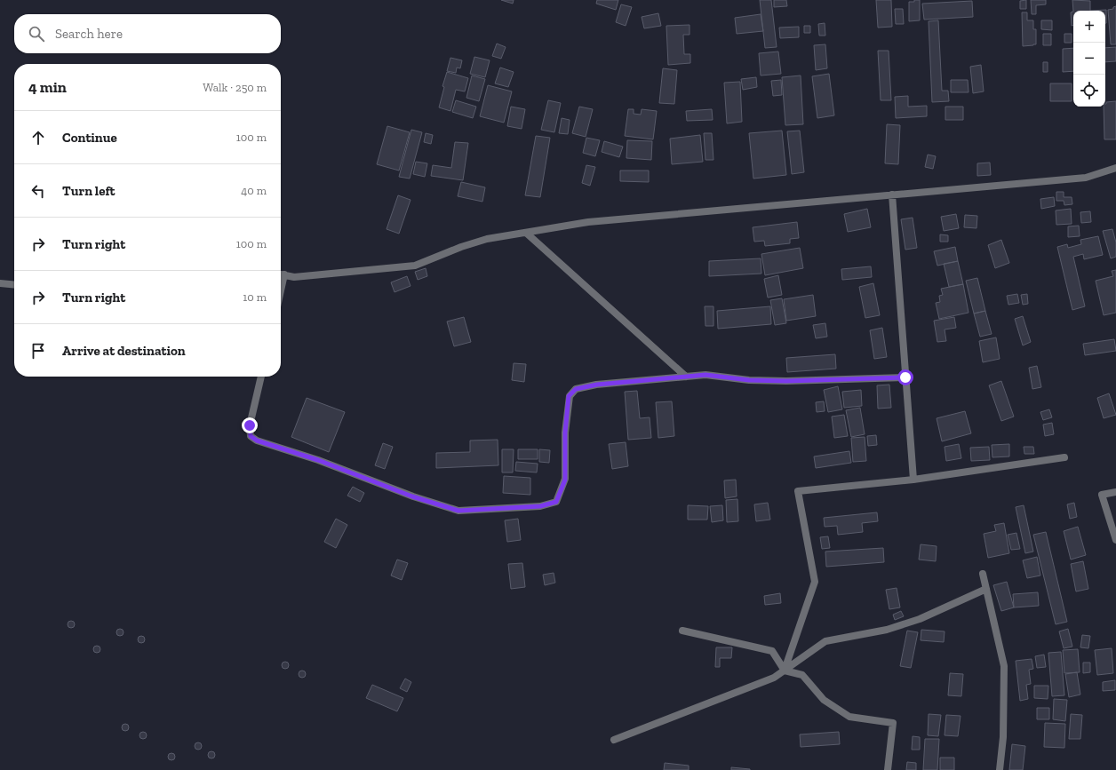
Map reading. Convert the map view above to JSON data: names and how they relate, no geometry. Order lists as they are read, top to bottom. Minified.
{"page":{"map_buttons":["+","−"],"search":"Search here","heading":["4 min","Walk · 250 m"],"list":[["Continue","100 m"],["Turn left","40 m"],["Turn right","100 m"],["Turn right","10 m"],"Arrive at destination"]}}
